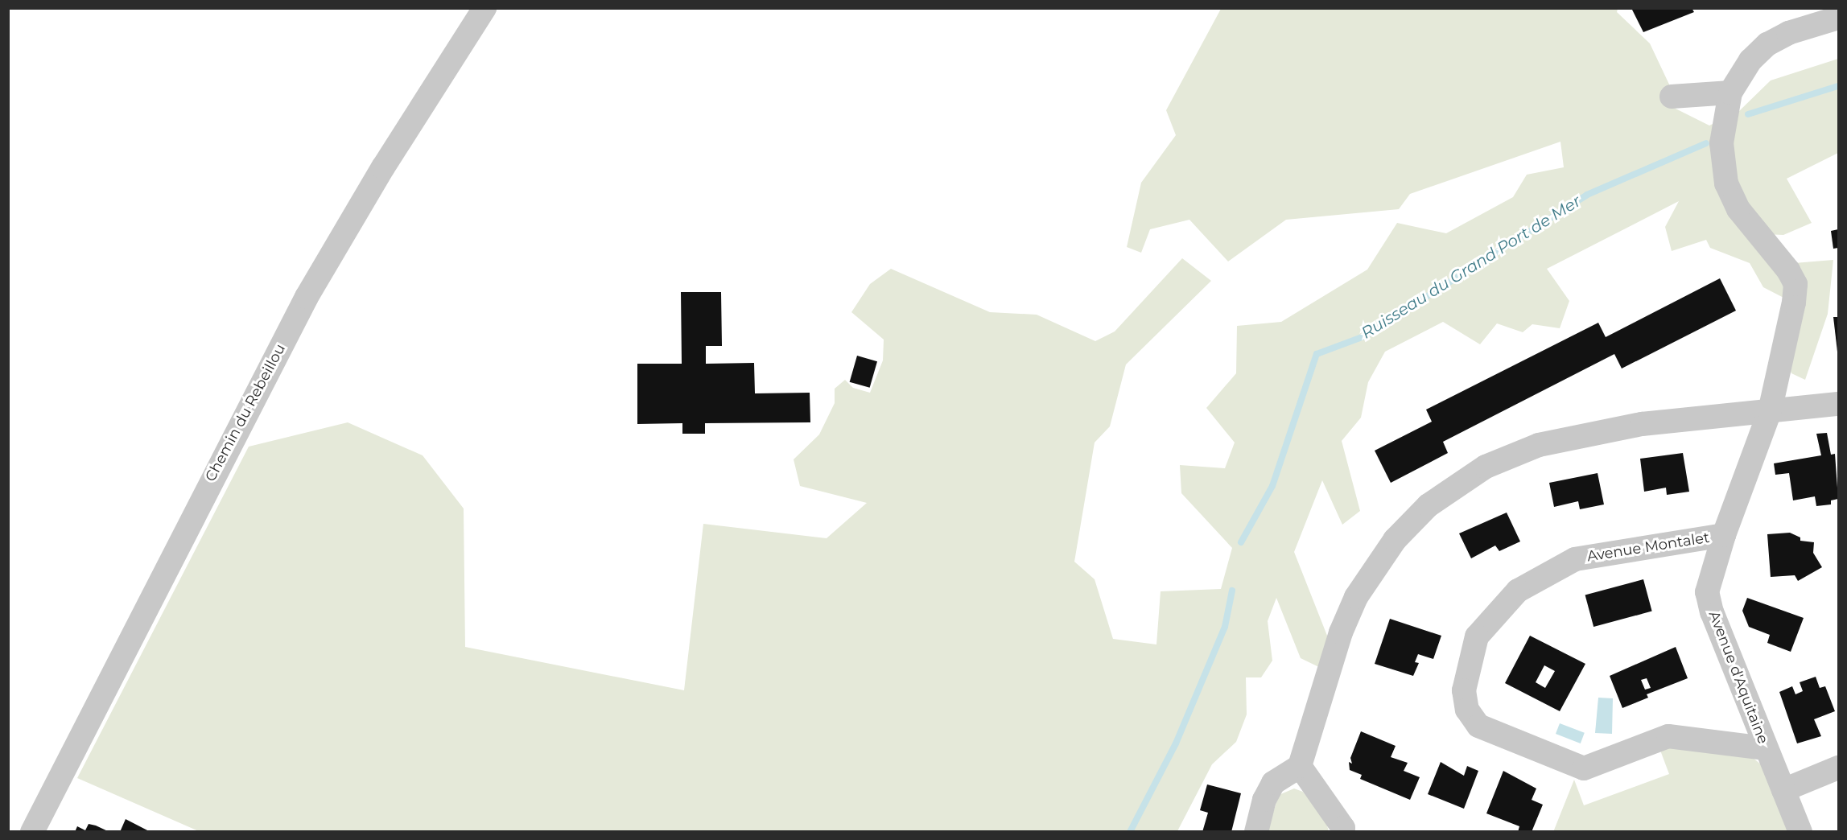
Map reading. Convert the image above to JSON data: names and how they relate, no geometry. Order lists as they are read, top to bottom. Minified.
{"streets":{"street":["Chemin du Rebeillou","Avenue Montalet","Avenue d'Aquitaine"]},"crossings":[["Avenue Montalet","Avenue d'Aquitaine"]],"water":["Ruisseau du Grand Port de Mer"]}
